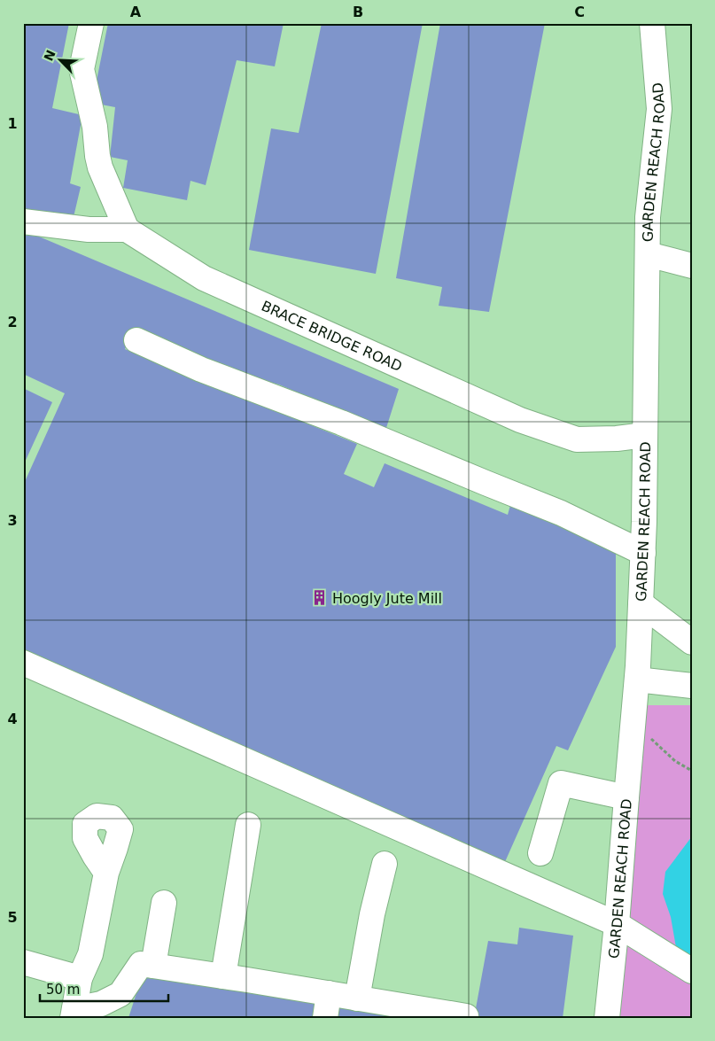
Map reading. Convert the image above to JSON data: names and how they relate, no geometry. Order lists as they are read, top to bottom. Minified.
{"streets":{"street":["GARDEN REACH ROAD","BRACE BRIDGE ROAD"]},"crossings":[["GARDEN REACH ROAD","BRACE BRIDGE ROAD"]],"places":{"building":["Hoogly Jute Mill"]},"scale_bar":"50 m","north":"top left","grid":{"columns":["A","B","C"],"rows":["1","2","3","4","5"]}}
